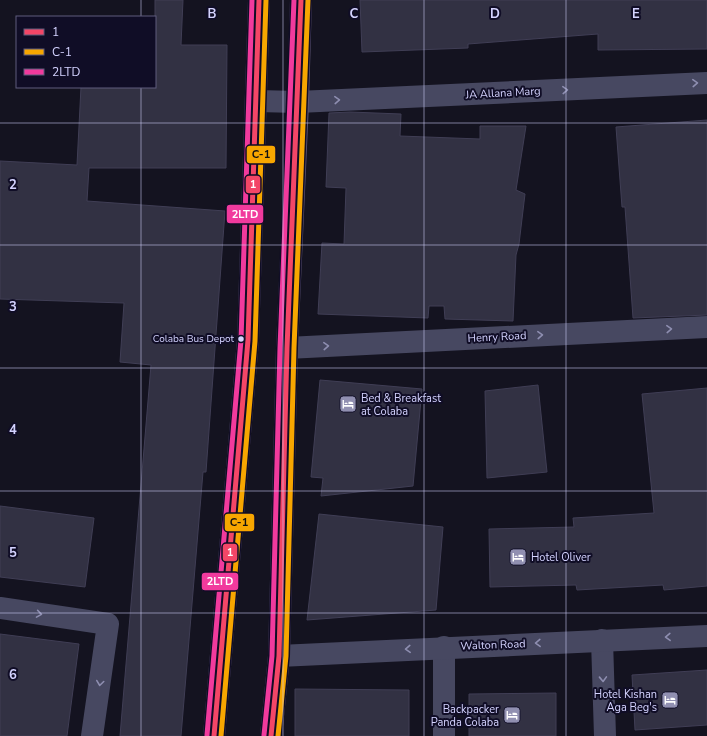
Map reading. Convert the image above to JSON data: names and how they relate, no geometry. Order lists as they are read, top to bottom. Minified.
{"streets":{"street":["JA Allana Marg","Henry Road","Walton Road"]},"one_way":["JA Allana Marg","Henry Road","Walton Road"],"places":{"other":["Colaba Bus Depot"],"hotel":["Bed & Breakfast at Colaba","Hotel Oliver","Hotel Kishan Aga Beg's","Backpacker Panda Colaba"]},"lines":["transit line 1","transit line C-1","transit line 2LTD"],"legend":["1","C-1","2LTD"],"grid":{"columns":["B","C","D","E"],"rows":["2","3","4","5","6"]}}
